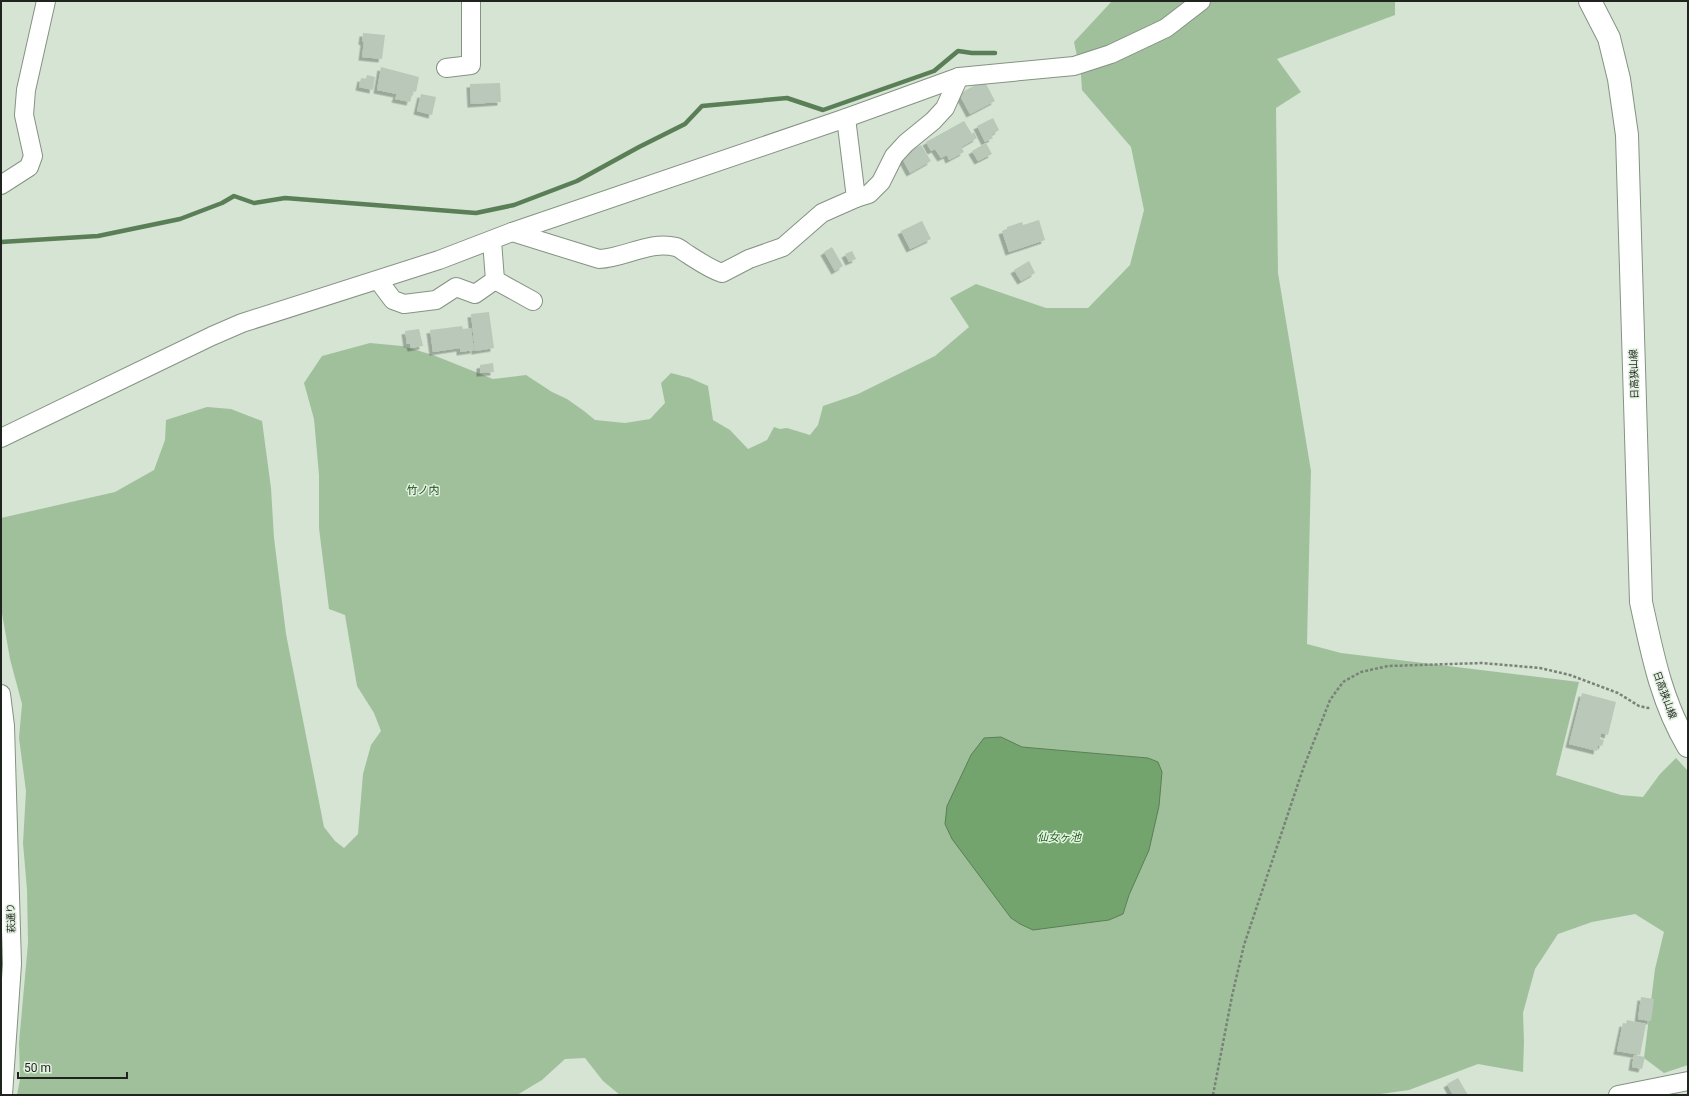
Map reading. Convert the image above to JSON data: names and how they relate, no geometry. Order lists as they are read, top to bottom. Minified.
{"streets":{"main road":["日高狭山線"],"street":["萩通り"]},"districts":["竹ノ内"],"water":["仙女ヶ池"],"scale_bar":"50 m"}
